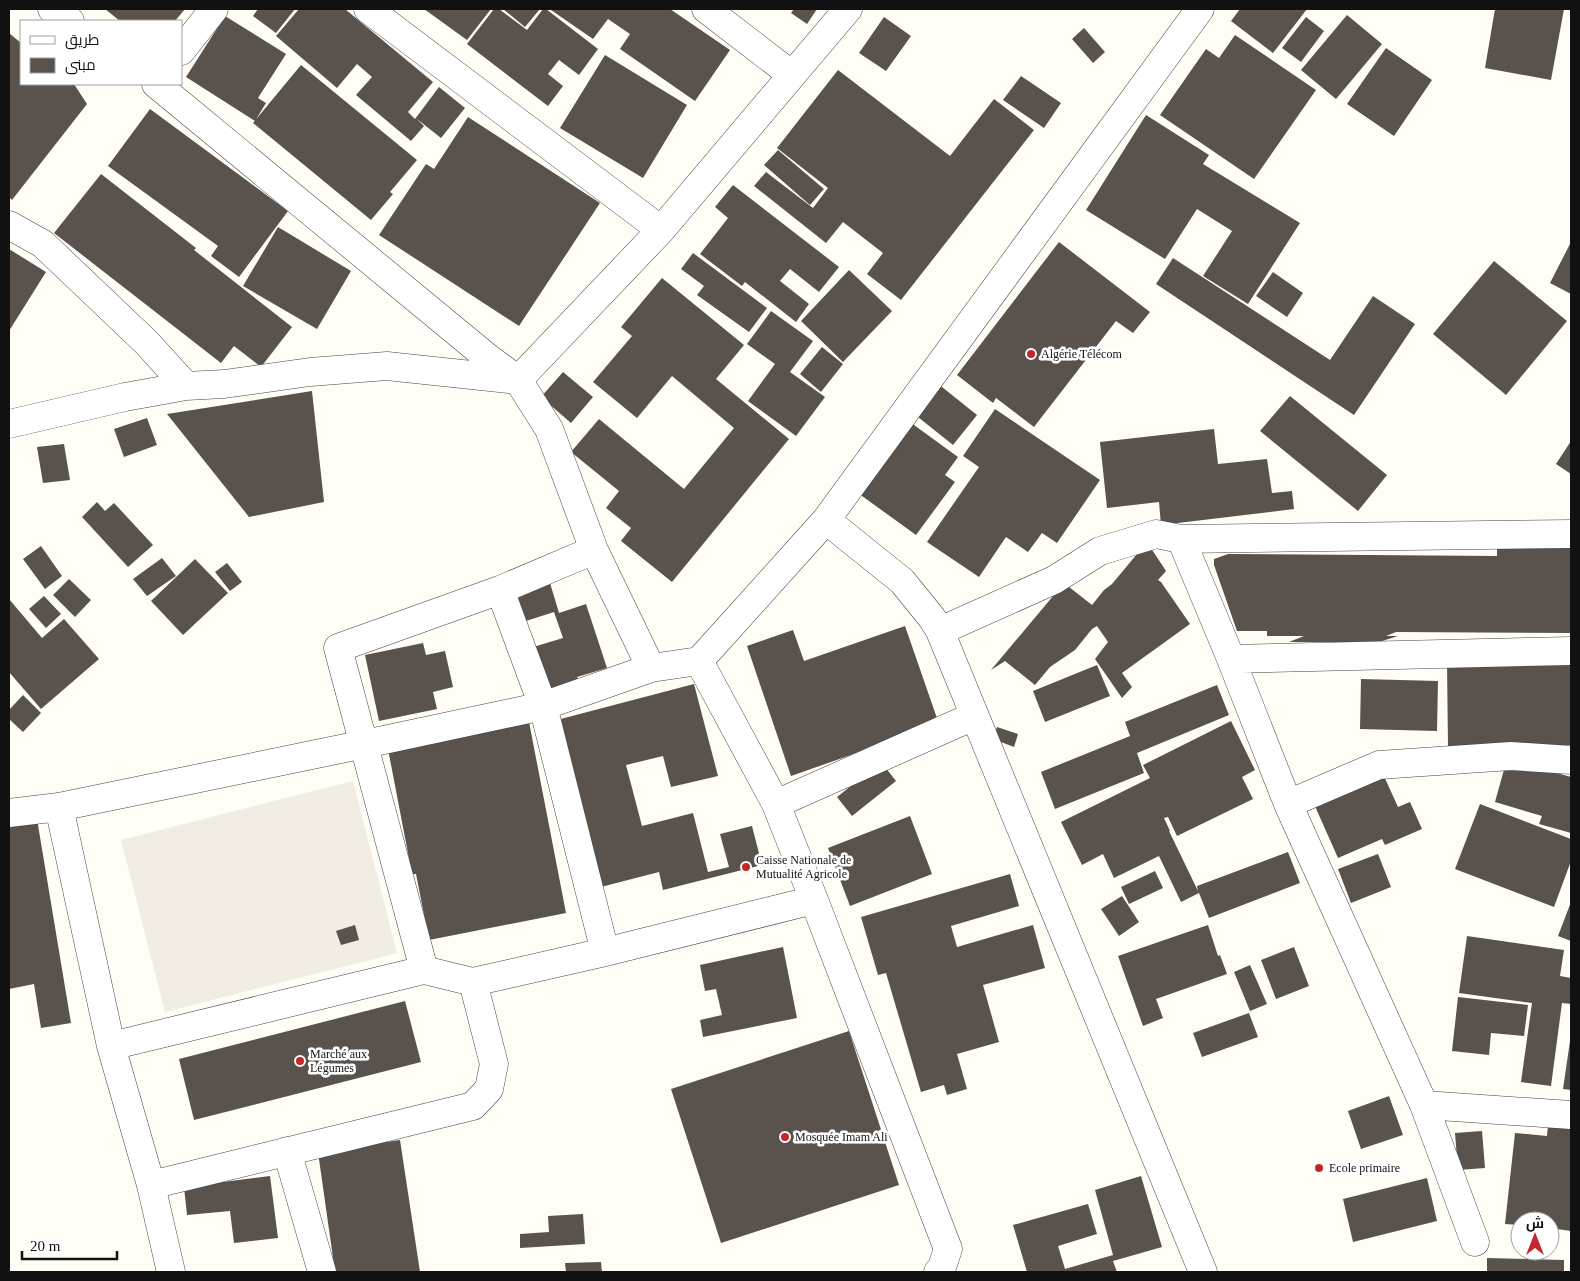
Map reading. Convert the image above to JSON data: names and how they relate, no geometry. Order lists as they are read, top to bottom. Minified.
{"places":["Algérie Télécom","Caisse Nationale de Mutualité Agricole","Marché aux Légumes","Mosquée Imam Ali","Ecole primaire"],"legend":["طريق","مبنى"],"scale_bar":"20 m","north":"top"}
